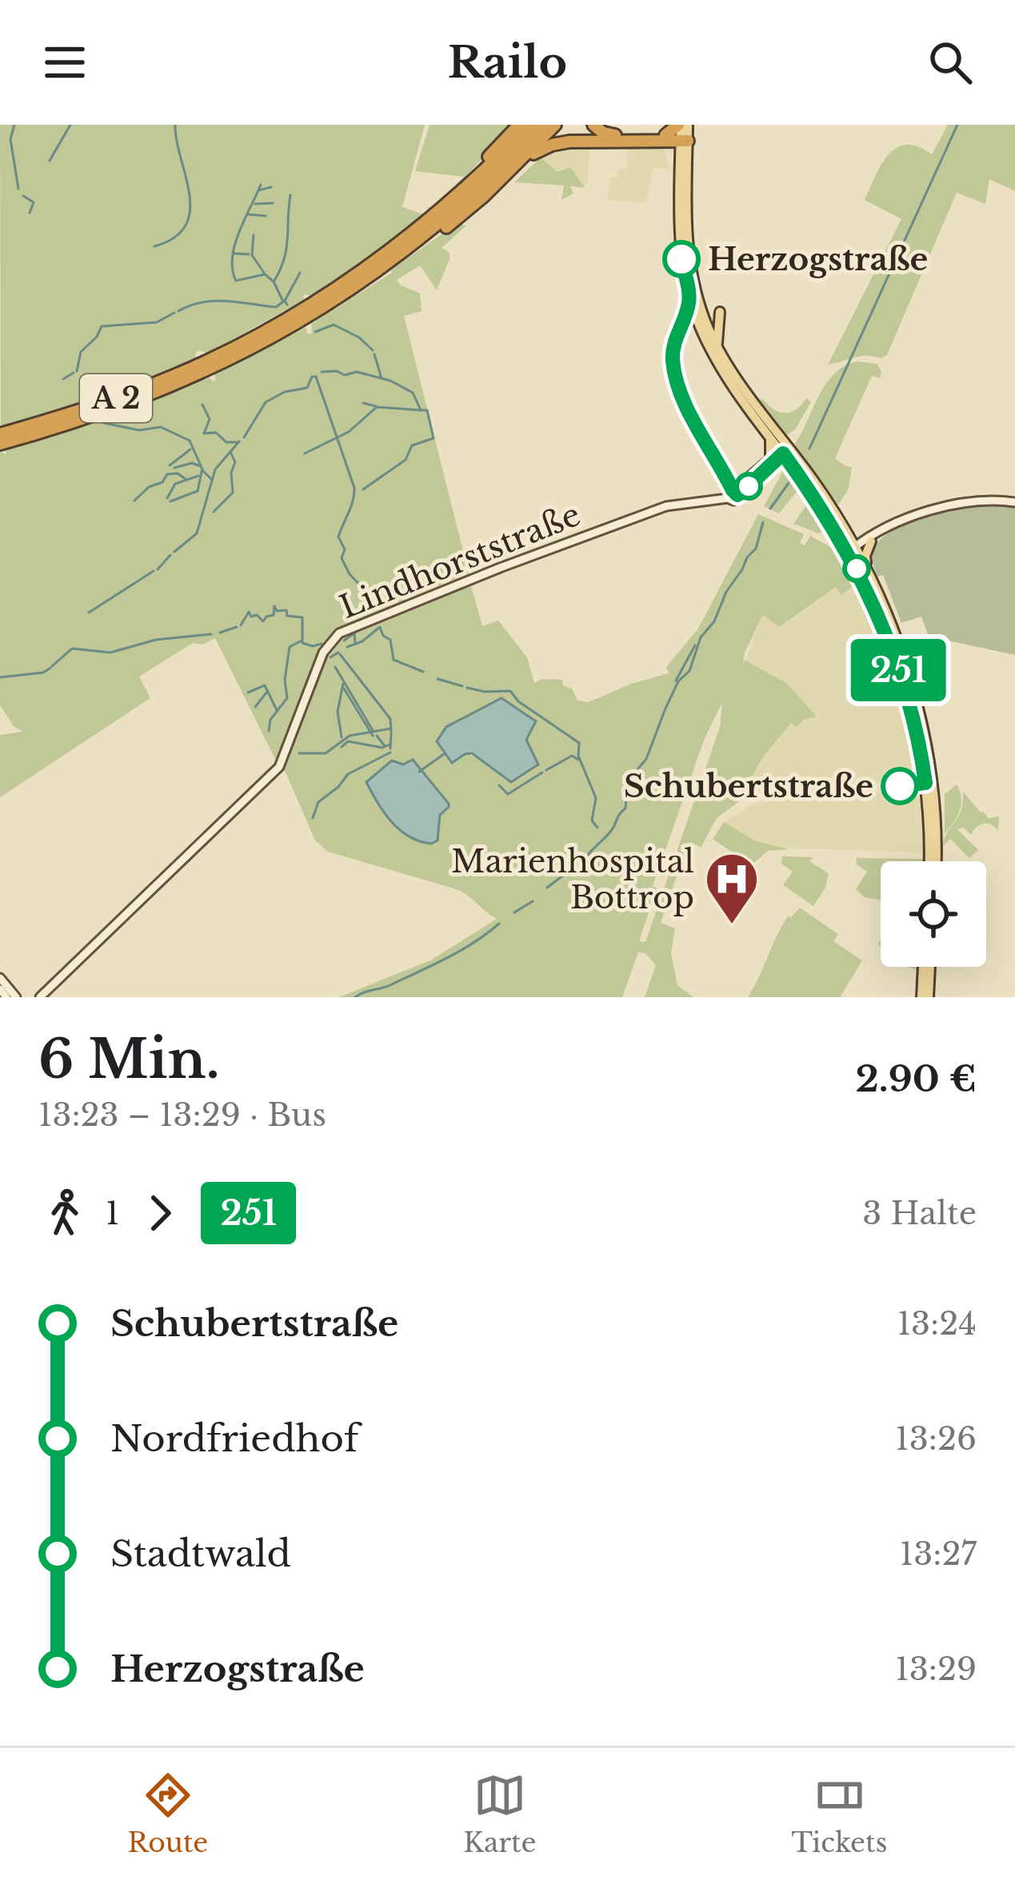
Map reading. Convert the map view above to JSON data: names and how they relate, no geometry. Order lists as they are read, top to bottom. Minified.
{"streets":{"highway":["A 2"],"street":["Lindhorststraße"]},"places":{"other":["Herzogstraße","Schubertstraße"],"hospital":["Marienhospital Bottrop"]},"lines":["bus line 251"],"page":{"header":"Railo","on_map":"251","heading":["6 Min.","13:23 – 13:29 · Bus","2.90 €"],"legs":["1","251","3 Halte"],"list":[{"name":"Schubertstraße","value":"13:24"},{"name":"Nordfriedhof","value":"13:26"},{"name":"Stadtwald","value":"13:27"},{"name":"Herzogstraße","value":"13:29"}],"tabs":["Route","Karte","Tickets"]}}
